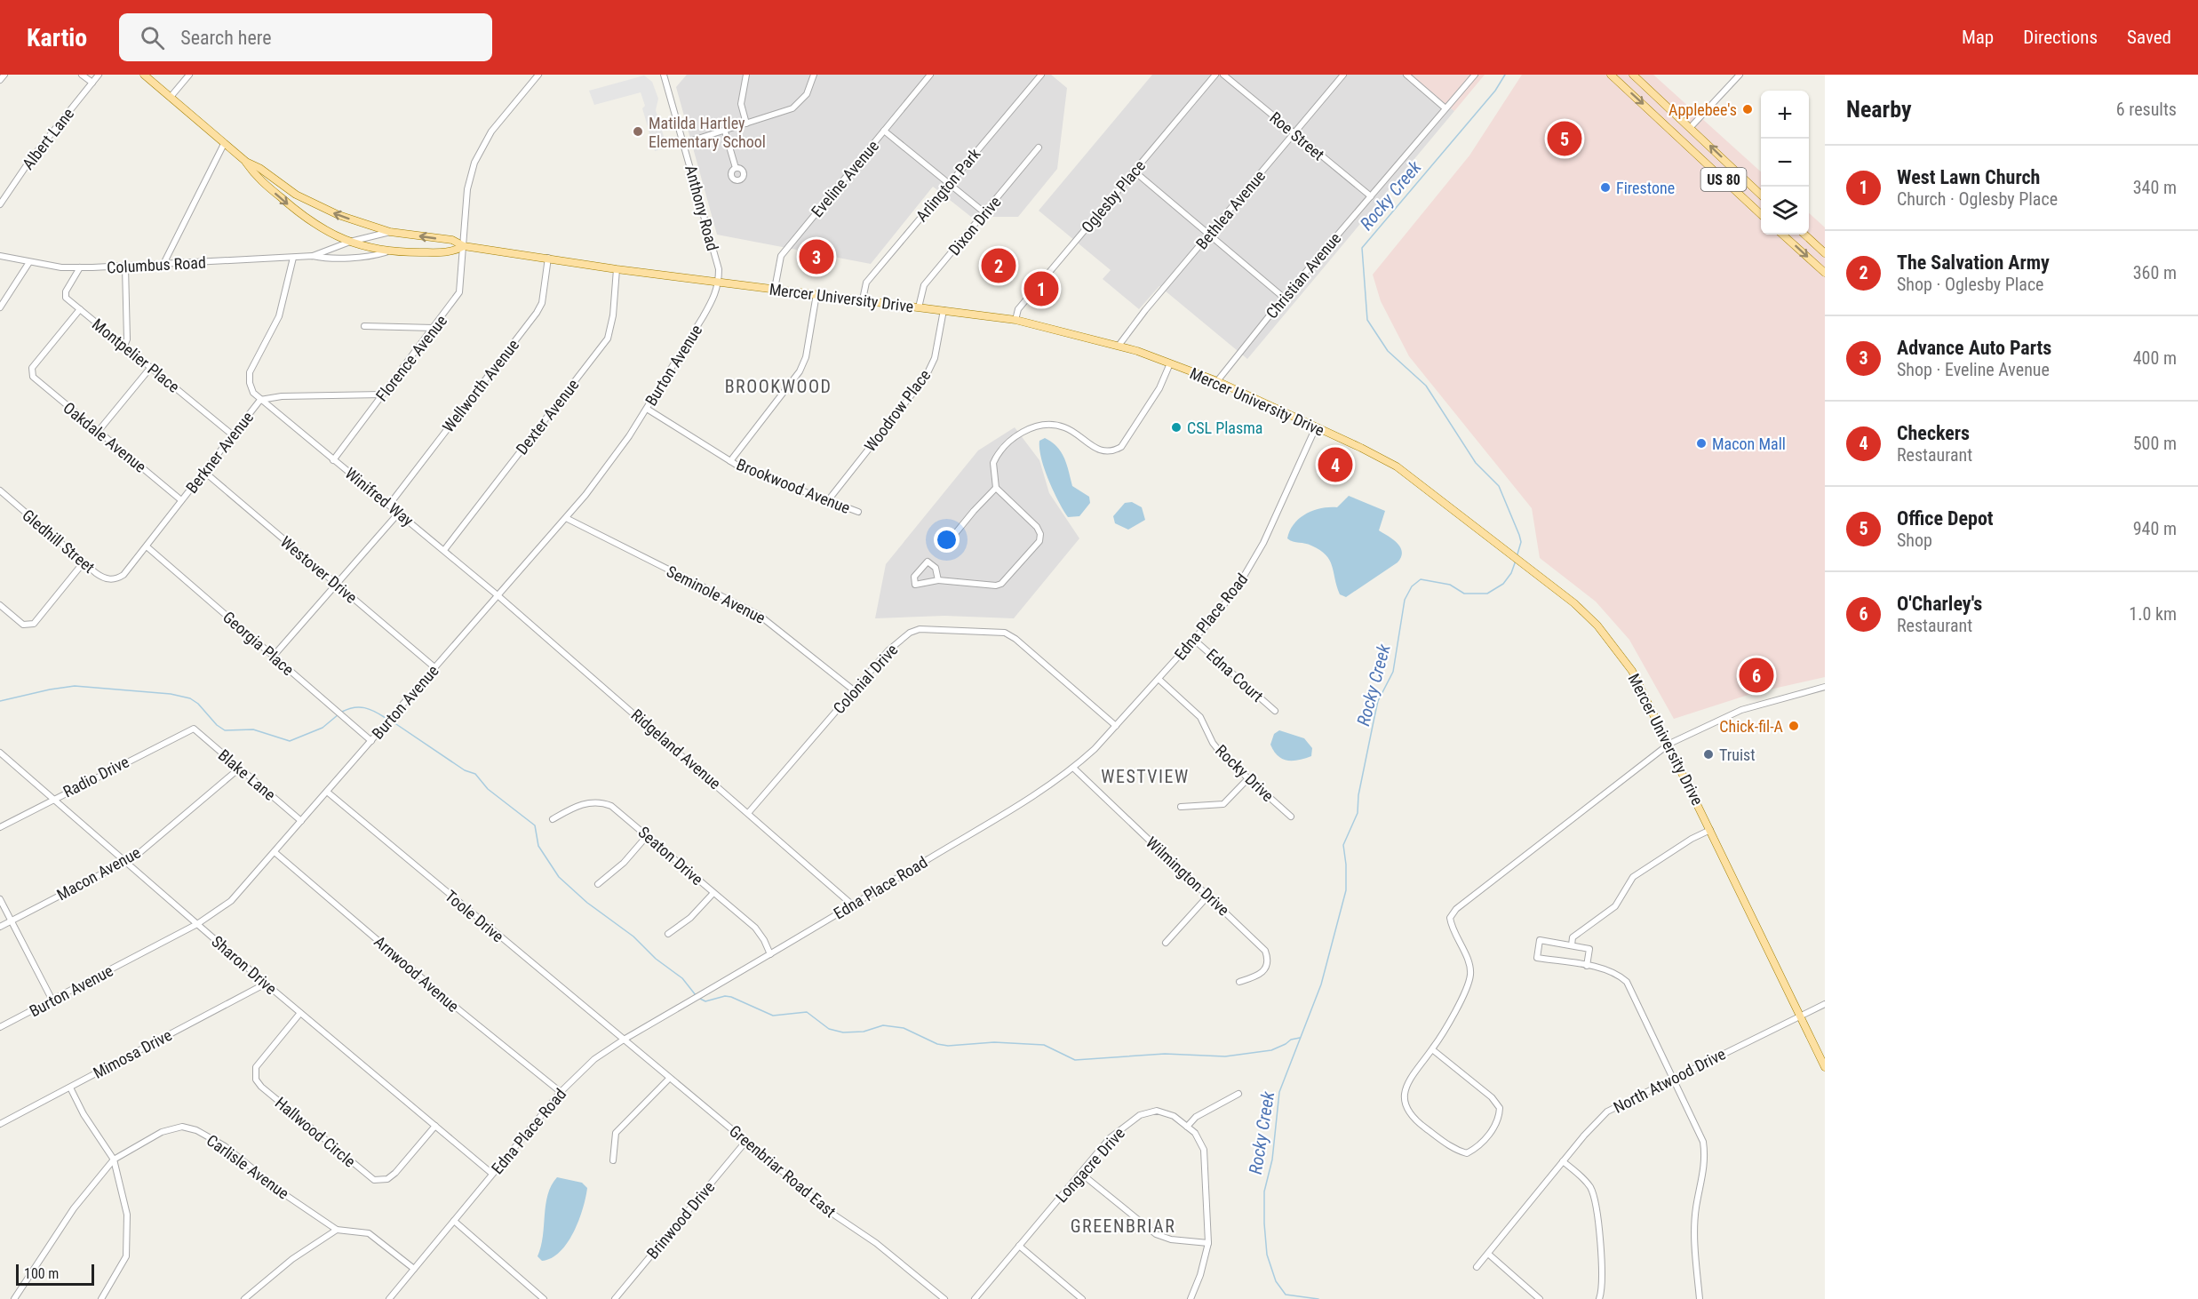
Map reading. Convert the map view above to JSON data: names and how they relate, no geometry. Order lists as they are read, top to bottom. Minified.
{"streets":{"main road":["US 80","Mercer University Drive"],"street":["Roe Street","Albert Lane","Eveline Avenue","Arlington Park","Oglesby Place","Anthony Road","Bethlea Avenue","Dixon Drive","Columbus Road","Christian Avenue","Montpelier Place","Florence Avenue","Burton Avenue","Wellworth Avenue","Woodrow Place","Dexter Avenue","Oakdale Avenue","Berkner Avenue","Brookwood Avenue","Winifred Way","Gledhill Street","Westover Drive","Seminole Avenue","Edna Place Road","Georgia Place","Edna Court","Colonial Drive","Ridgeland Avenue","Rocky Drive","Blake Lane","Radio Drive","Seaton Drive","Macon Avenue","Wilmington Drive","Toole Drive","Sharon Drive","Arnwood Avenue","Mimosa Drive","North Atwood Drive","Hallwood Circle","Longacre Drive","Carlisle Avenue","Greenbriar Road East","Brinwood Drive"]},"crossings":[["Roe Street","Bethlea Avenue"],["Roe Street","Christian Avenue"],["Eveline Avenue","Mercer University Drive"],["Arlington Park","Mercer University Drive"],["Oglesby Place","Mercer University Drive"],["Anthony Road","Mercer University Drive"],["Anthony Road","Burton Avenue"],["Bethlea Avenue","Mercer University Drive"],["Dixon Drive","Mercer University Drive"],["Columbus Road","Mercer University Drive"],["Columbus Road","Montpelier Place"],["Columbus Road","Berkner Avenue"],["Christian Avenue","Mercer University Drive"],["Mercer University Drive","Florence Avenue"],["Mercer University Drive","Burton Avenue"],["Mercer University Drive","Wellworth Avenue"],["Mercer University Drive","Woodrow Place"],["Mercer University Drive","Dexter Avenue"],["Mercer University Drive","Edna Place Road"],["Mercer University Drive","North Atwood Drive"],["Montpelier Place","Oakdale Avenue"],["Montpelier Place","Berkner Avenue"],["Florence Avenue","Winifred Way"],["Burton Avenue","Brookwood Avenue"],["Burton Avenue","Winifred Way"],["Burton Avenue","Westover Drive"],["Burton Avenue","Seminole Avenue"],["Burton Avenue","Georgia Place"],["Burton Avenue","Ridgeland Avenue"],["Burton Avenue","Blake Lane"],["Burton Avenue","Toole Drive"],["Burton Avenue","Sharon Drive"],["Burton Avenue","Arnwood Avenue"],["Wellworth Avenue","Winifred Way"],["Woodrow Place","Brookwood Avenue"],["Dexter Avenue","Winifred Way"],["Oakdale Avenue","Berkner Avenue"],["Berkner Avenue","Winifred Way"],["Berkner Avenue","Gledhill Street"],["Berkner Avenue","Westover Drive"],["Berkner Avenue","Georgia Place"],["Winifred Way","Ridgeland Avenue"],["Seminole Avenue","Colonial Drive"],["Edna Place Road","Edna Court"],["Edna Place Road","Colonial Drive"],["Edna Place Road","Ridgeland Avenue"],["Edna Place Road","Rocky Drive"],["Edna Place Road","Seaton Drive"],["Edna Place Road","Wilmington Drive"],["Edna Place Road","Toole Drive"],["Edna Place Road","Sharon Drive"],["Edna Place Road","Arnwood Avenue"],["Edna Place Road","Carlisle Avenue"],["Edna Place Road","Greenbriar Road East"],["Colonial Drive","Ridgeland Avenue"],["Blake Lane","Radio Drive"],["Blake Lane","Macon Avenue"],["Radio Drive","Sharon Drive"],["Macon Avenue","Sharon Drive"],["Toole Drive","Greenbriar Road East"],["Sharon Drive","Mimosa Drive"],["Sharon Drive","Hallwood Circle"],["Greenbriar Road East","Brinwood Drive"]],"districts":["BROOKWOOD","WESTVIEW","GREENBRIAR"],"water":["Rocky Creek"],"places":["Applebee's","Matilda Hartley Elementary School","Firestone","CSL Plasma","Macon Mall","Chick-fil-A","Truist"],"scale_bar":"100 m","page":{"header":"Kartio","search":"Search here","nav":["Map","Directions","Saved"],"heading":["Nearby","6 results"],"map_buttons":["+","−"],"pins":["5","3","2","1","4","6"],"list":[{"mark":"1","name":"West Lawn Church","note":"Church · Oglesby Place","value":"340 m"},{"mark":"2","name":"The Salvation Army","note":"Shop · Oglesby Place","value":"360 m"},{"mark":"3","name":"Advance Auto Parts","note":"Shop · Eveline Avenue","value":"400 m"},{"mark":"4","name":"Checkers","note":"Restaurant","value":"500 m"},{"mark":"5","name":"Office Depot","note":"Shop","value":"940 m"},{"mark":"6","name":"O'Charley's","note":"Restaurant","value":"1.0 km"}],"scale":"100 m"}}
